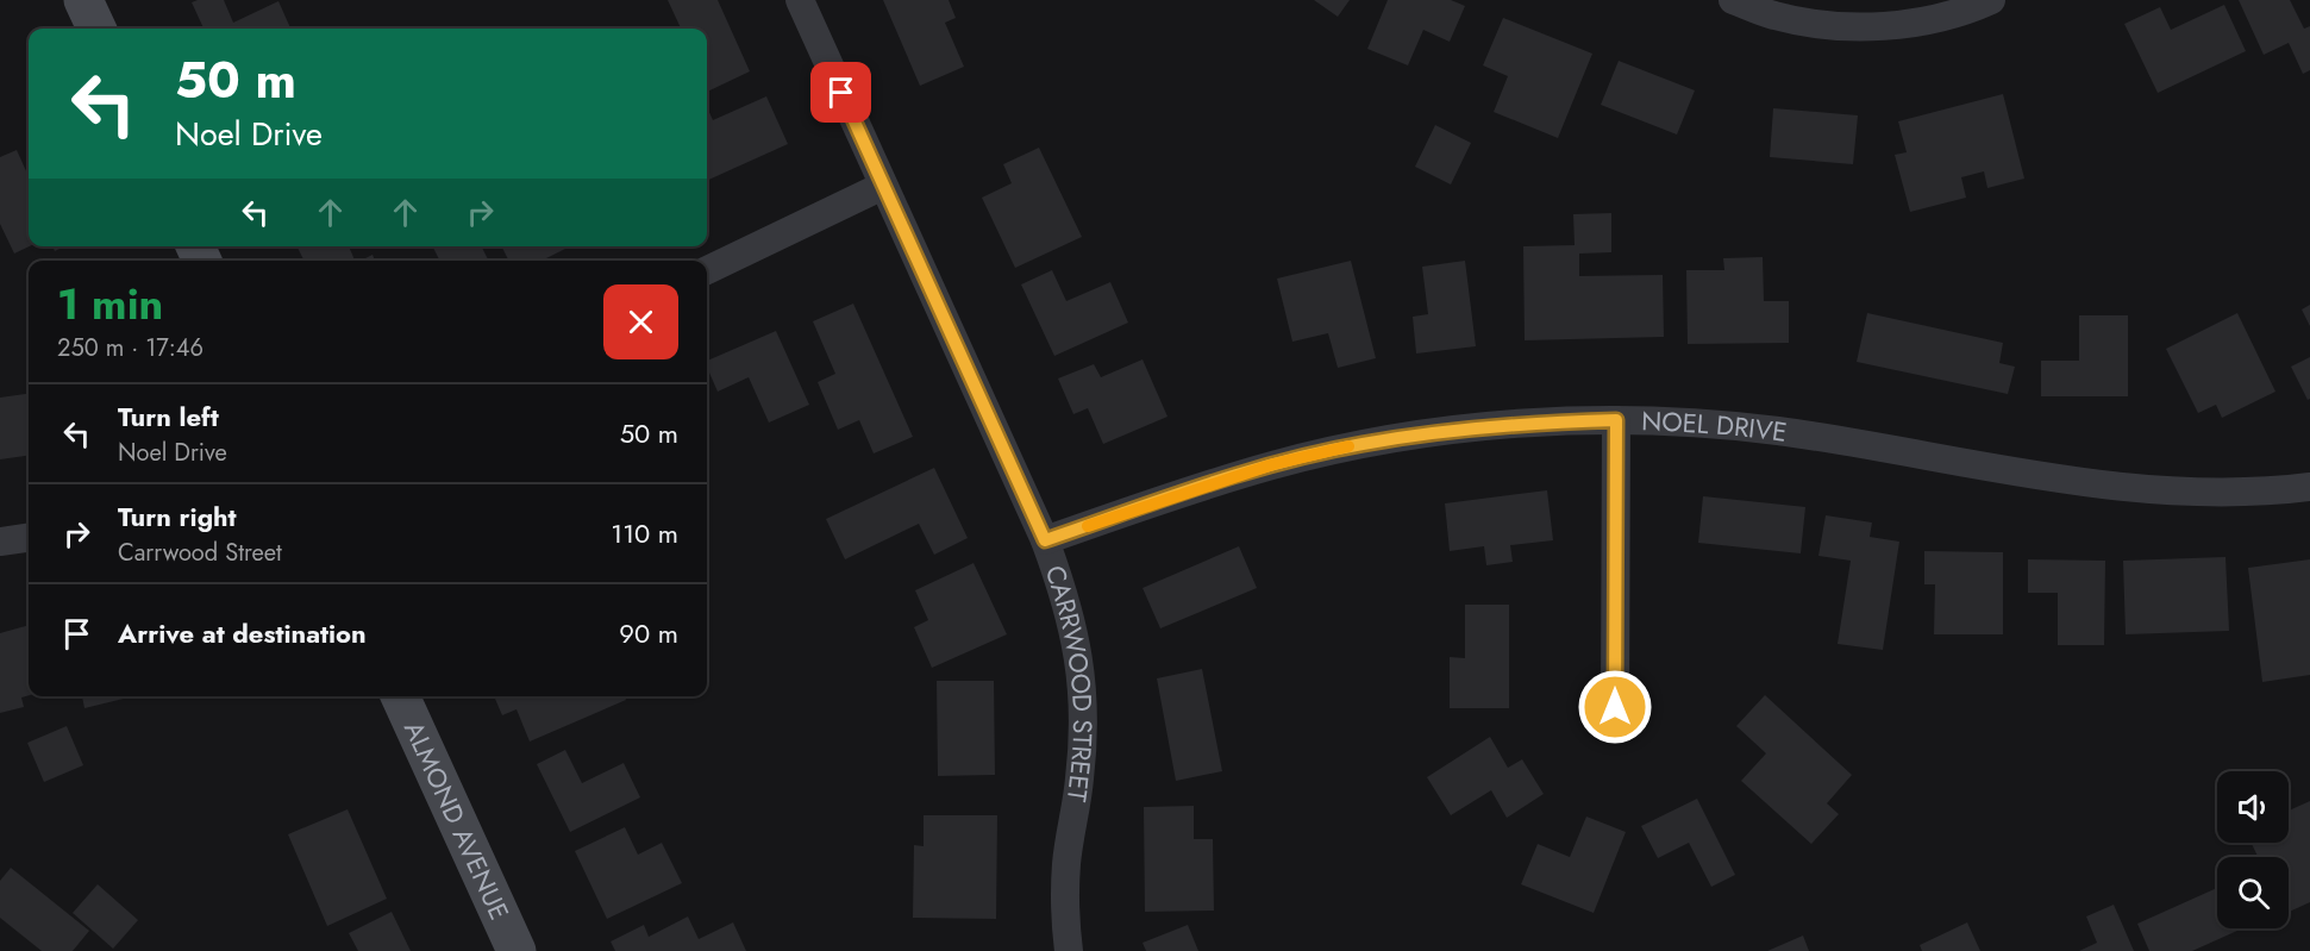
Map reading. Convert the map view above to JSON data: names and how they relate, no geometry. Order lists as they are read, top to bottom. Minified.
{"streets":{"street":["NOEL DRIVE","CARRWOOD STREET","ALMOND AVENUE"]},"crossings":[["NOEL DRIVE","CARRWOOD STREET"]],"page":{"turn":["50 m","Noel Drive"],"heading":["1 min","250 m · 17:46"],"list":[{"name":"Turn left","note":"Noel Drive","value":"50 m"},{"name":"Turn right","note":"Carrwood Street","value":"110 m"},{"name":"Arrive at destination","value":"90 m"}]}}
